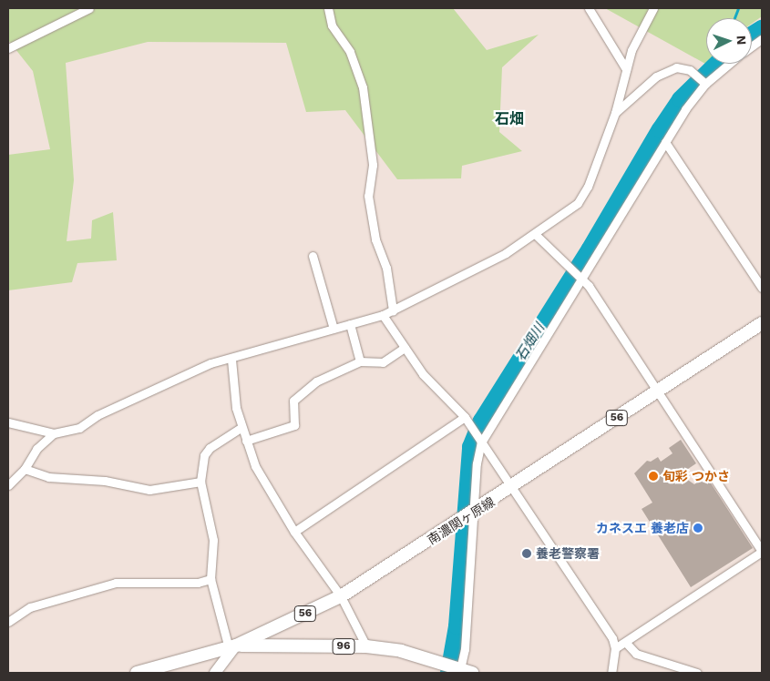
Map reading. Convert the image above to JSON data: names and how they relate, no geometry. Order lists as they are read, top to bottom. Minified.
{"streets":{"main road":["56","南濃関ヶ原線","96"]},"crossings":[["南濃関ヶ原線","96"]],"districts":["石畑"],"water":["石畑川"],"places":["旬彩 つかさ","カネスエ 養老店","養老警察署"],"north":"right"}
